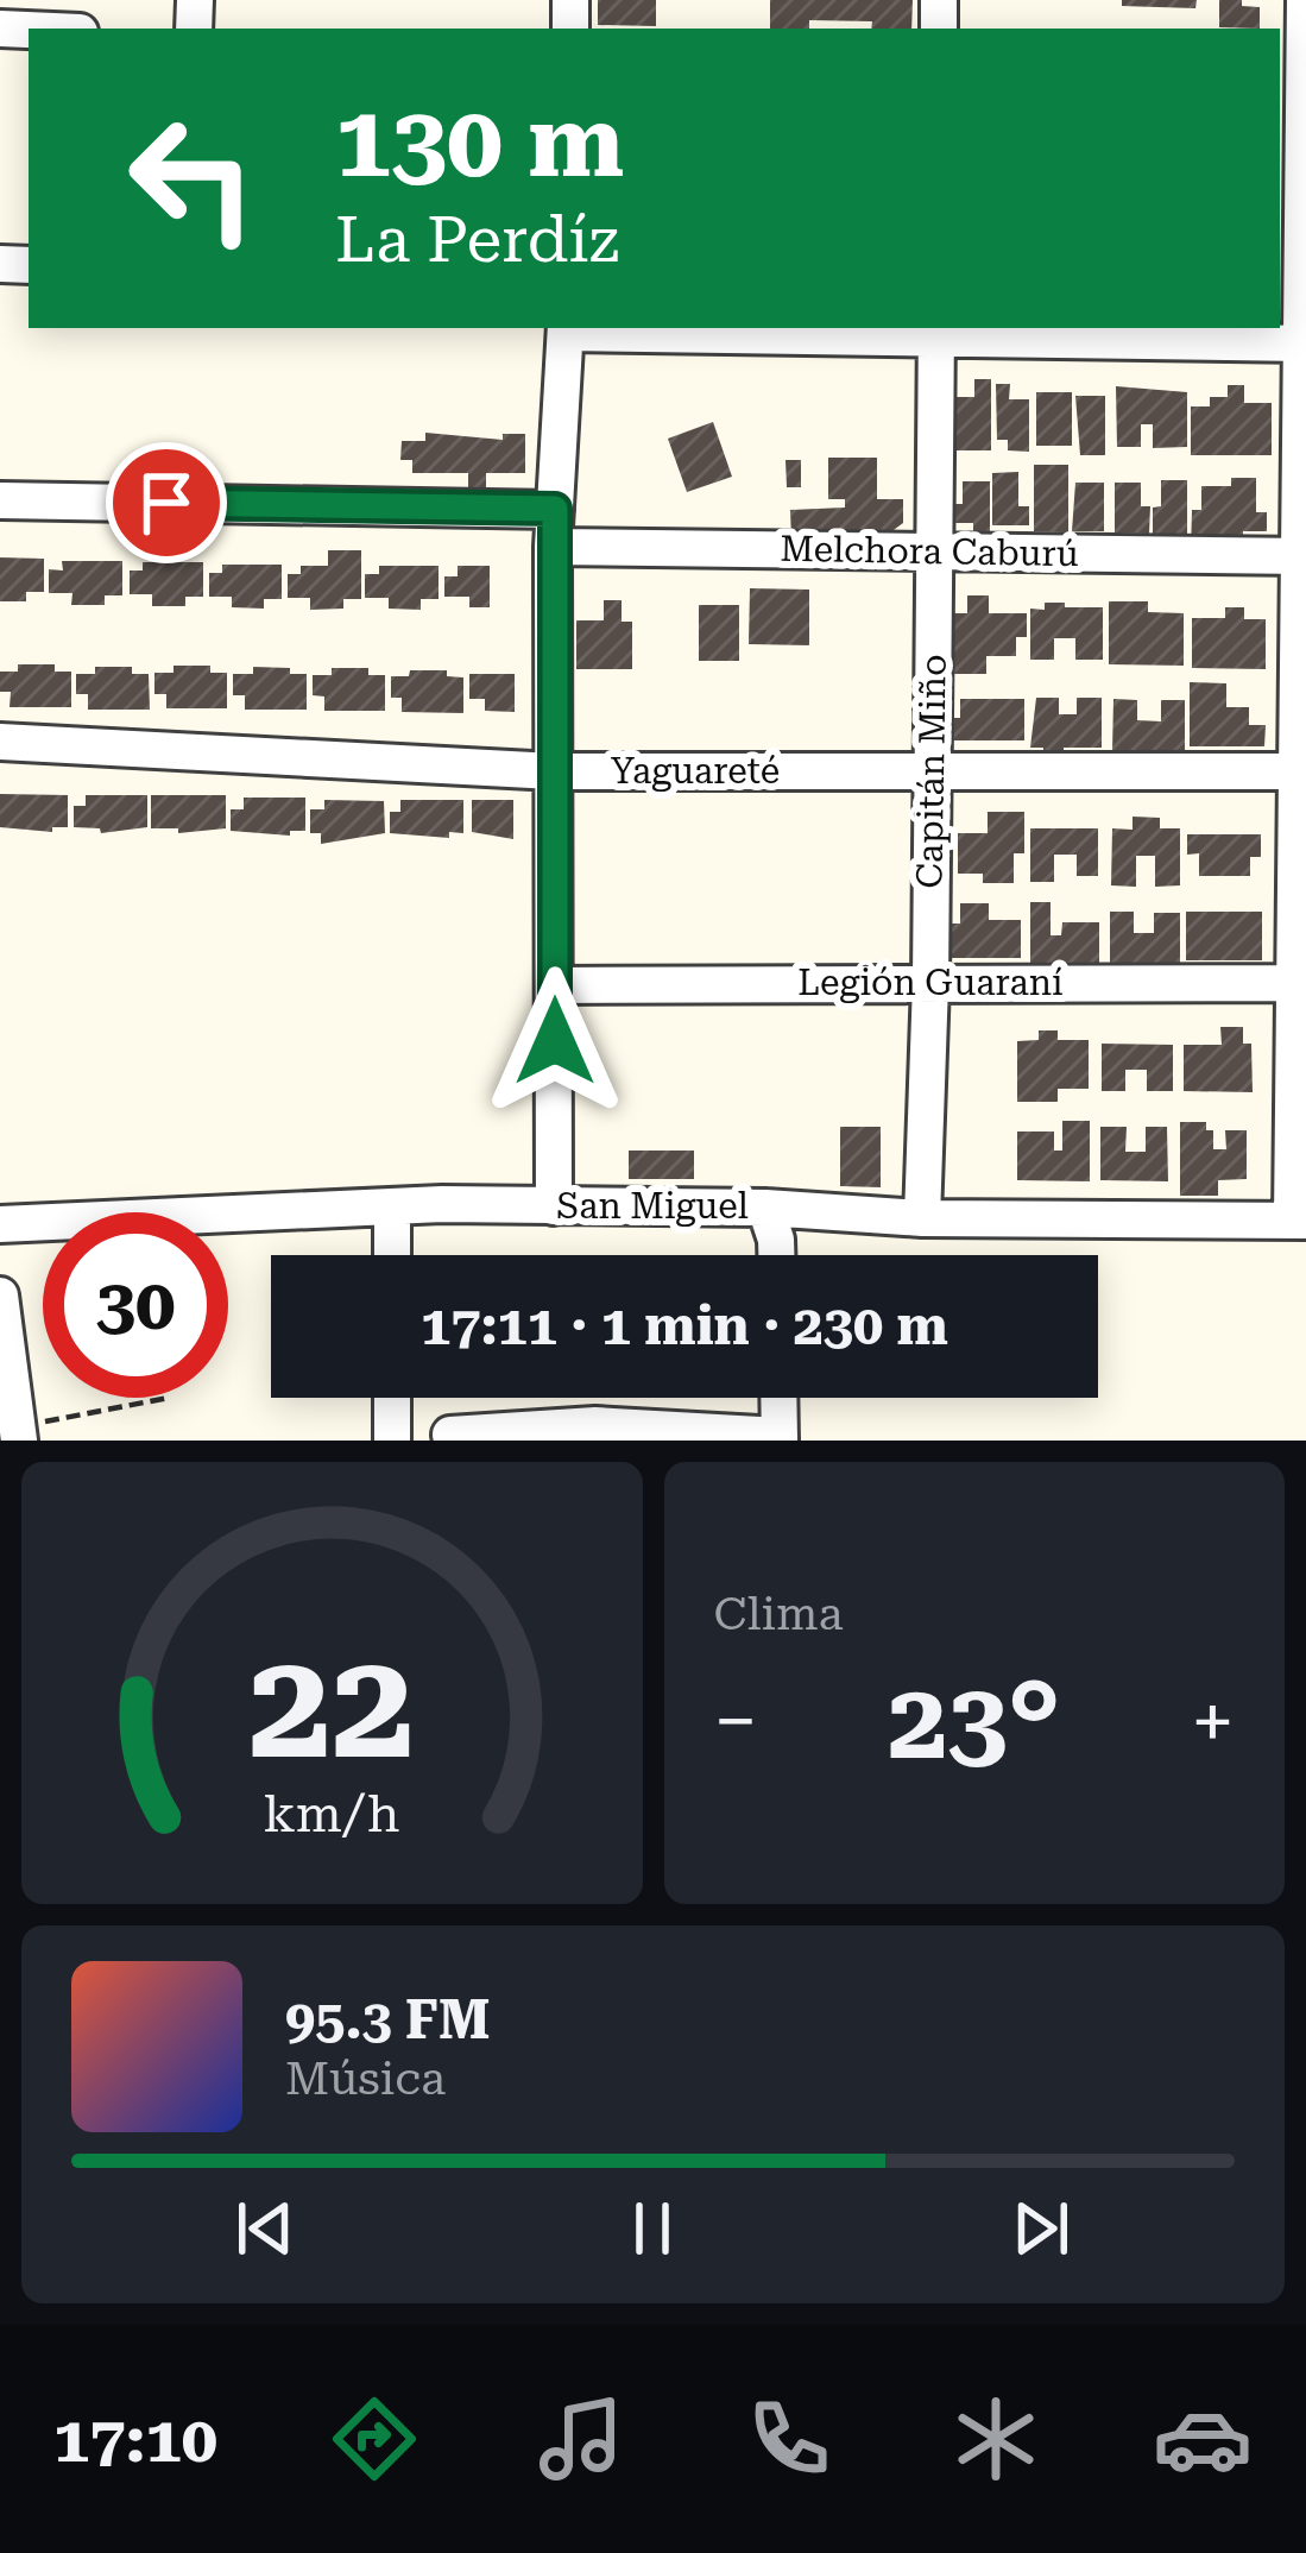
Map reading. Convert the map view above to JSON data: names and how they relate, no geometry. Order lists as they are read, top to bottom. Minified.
{"streets":{"street":["Melchora Caburú","Yaguareté","Capitán Miño","Legión Guaraní","San Miguel"]},"crossings":[["Melchora Caburú","Capitán Miño"],["Yaguareté","Capitán Miño"],["Capitán Miño","Legión Guaraní"],["Capitán Miño","San Miguel"]],"page":{"turn":["130 m","La Perdíz"],"limit":"30","trip":"17:11 · 1 min · 230 m","tile":"Clima","heat":["−","23°","+"],"song":["95.3 FM","Música"],"tabs":"17:10","gauge":["22","km/h"]}}
